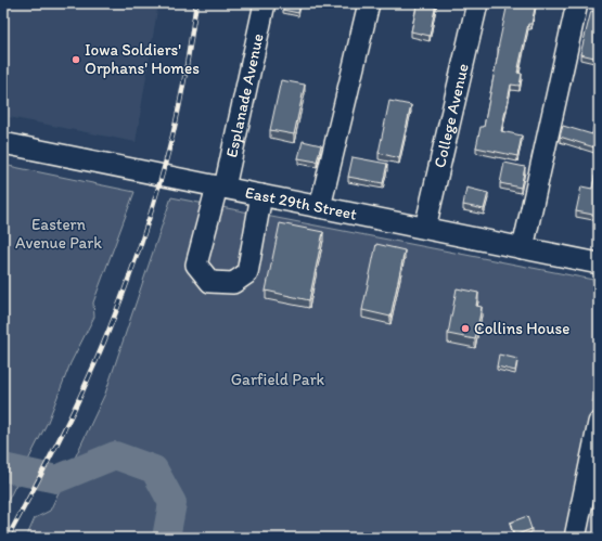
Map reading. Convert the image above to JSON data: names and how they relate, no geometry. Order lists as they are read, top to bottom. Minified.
{"streets":{"street":["Esplanade Avenue","College Avenue","East 29th Street"]},"crossings":[["Esplanade Avenue","East 29th Street"],["College Avenue","East 29th Street"]],"parks":["Eastern Avenue Park","Garfield Park"],"places":["Iowa Soldiers' Orphans' Homes","Collins House"]}
